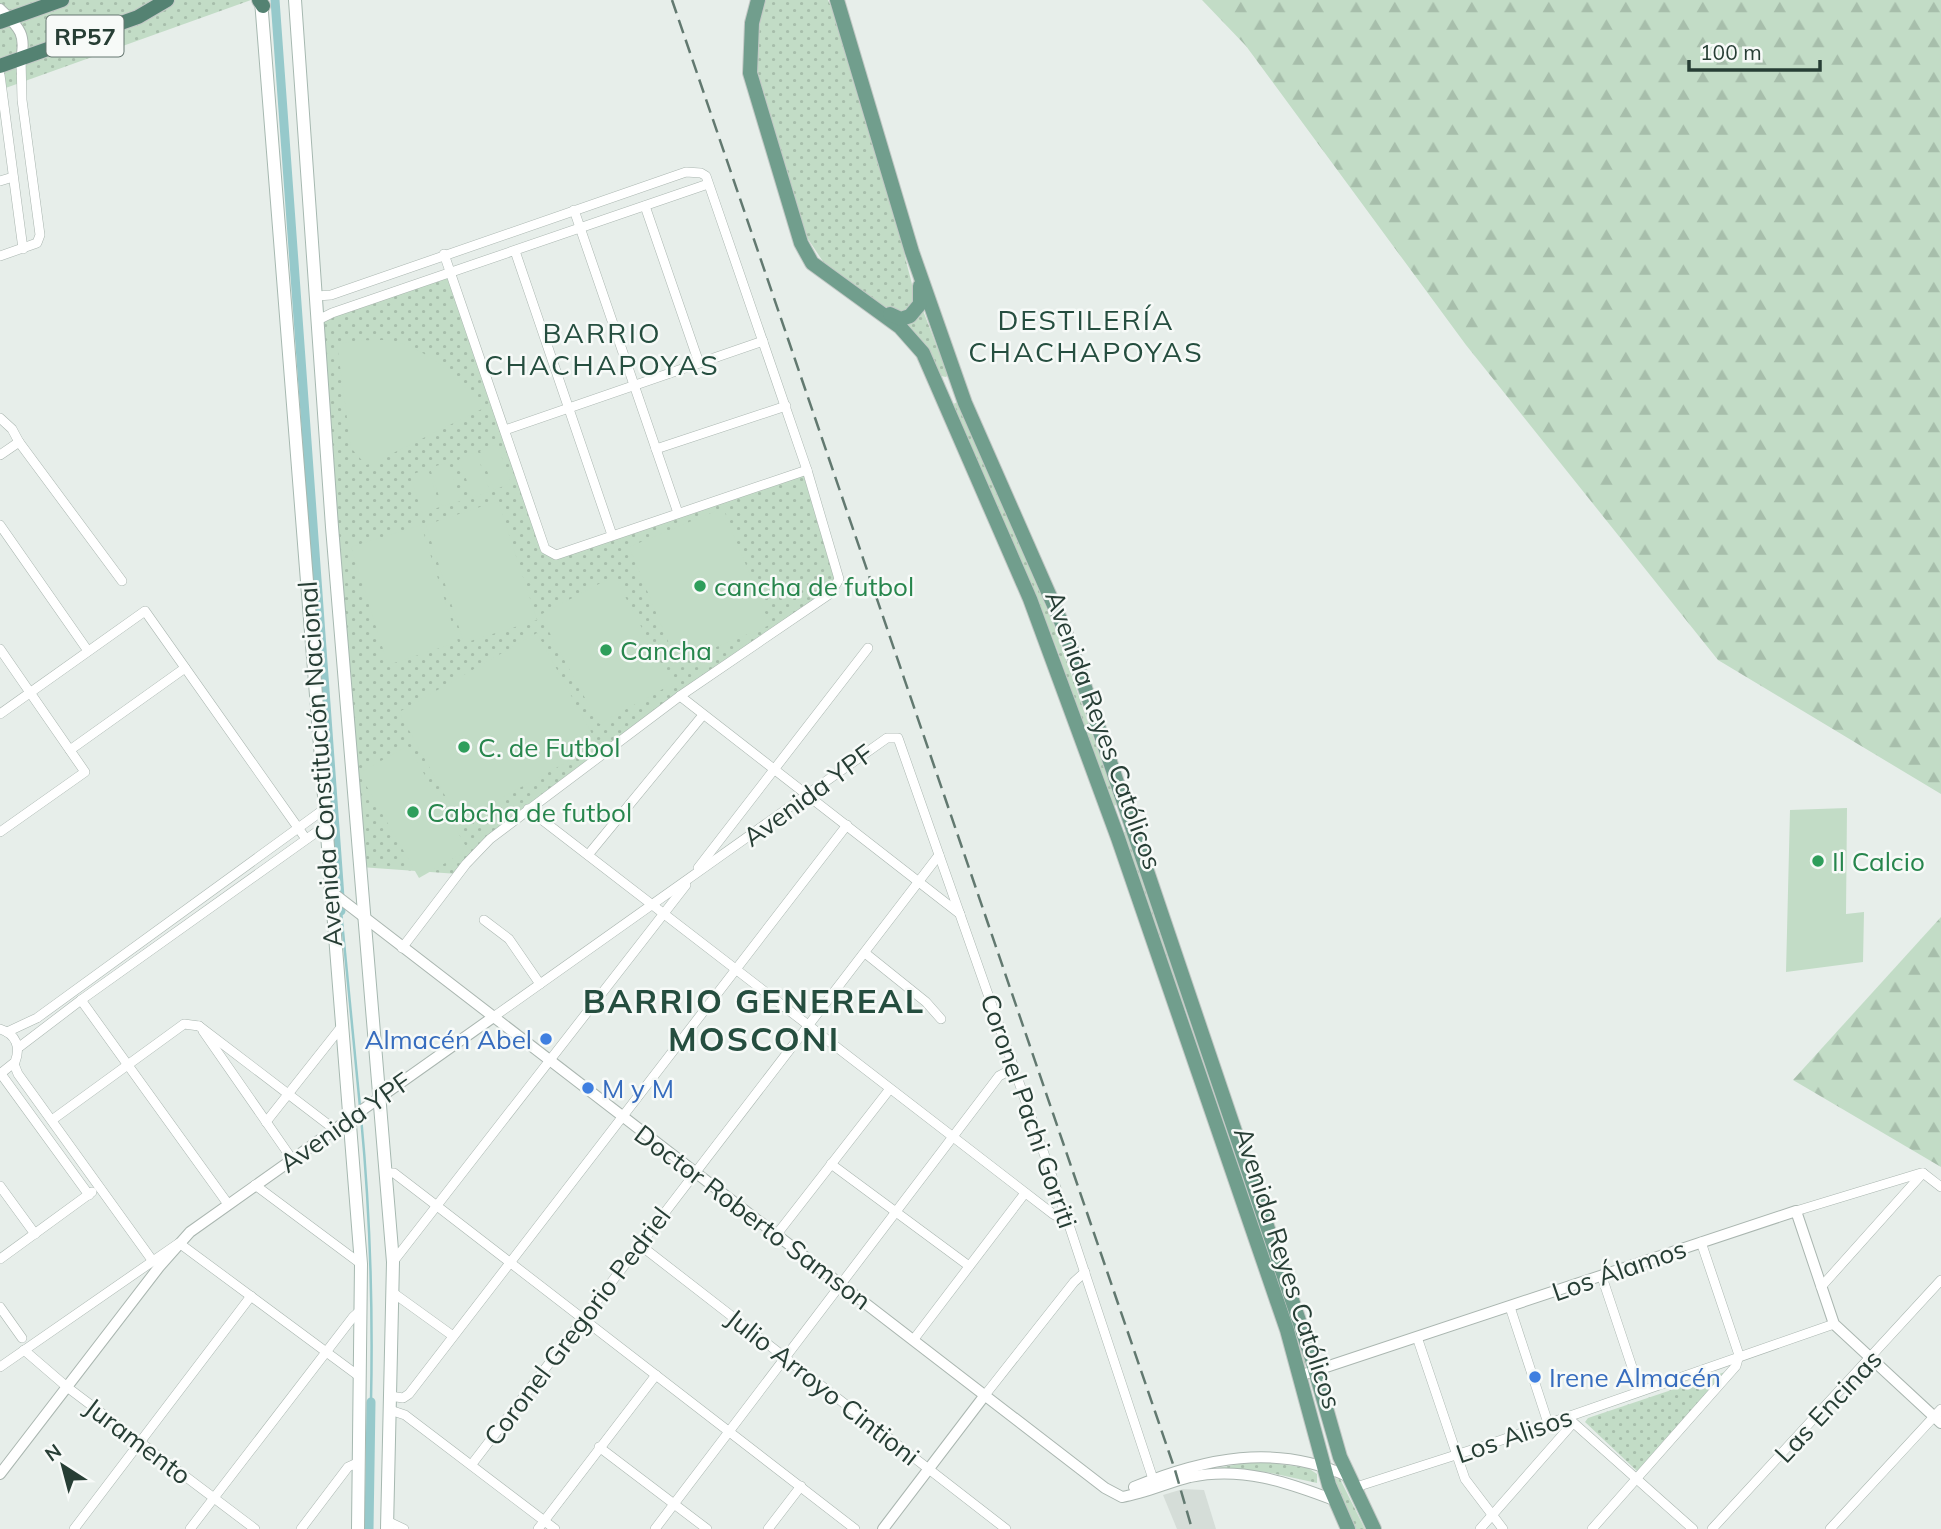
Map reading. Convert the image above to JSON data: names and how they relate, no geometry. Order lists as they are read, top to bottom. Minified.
{"streets":{"highway":["RP57"],"main road":["Avenida Reyes Católicos","Avenida Constitución Nacional"],"street":["Avenida YPF","Coronel Pachi Gorriti","Doctor Roberto Samson","Los Álamos","Coronel Gregorio Pedriel","Julio Arroyo Cintioni","Las Encinas","Los Alisos","Juramento"]},"crossings":[["Avenida Reyes Católicos","Doctor Roberto Samson"],["Avenida Reyes Católicos","Los Álamos"],["Avenida Reyes Católicos","Los Alisos"],["Avenida Constitución Nacional","Avenida YPF"],["Avenida Constitución Nacional","Doctor Roberto Samson"],["Avenida YPF","Coronel Pachi Gorriti"],["Avenida YPF","Doctor Roberto Samson"],["Avenida YPF","Juramento"],["Coronel Pachi Gorriti","Doctor Roberto Samson"],["Coronel Pachi Gorriti","Coronel Gregorio Pedriel"],["Doctor Roberto Samson","Coronel Gregorio Pedriel"],["Doctor Roberto Samson","Los Alisos"],["Coronel Gregorio Pedriel","Julio Arroyo Cintioni"]],"districts":["DESTILERÍA CHACHAPOYAS","BARRIO CHACHAPOYAS","BARRIO GENEREAL MOSCONI"],"places":["cancha de futbol","Cancha","C. de Futbol","Cabcha de futbol","Il Calcio","Almacén Abel","M y M","Irene Almacén"],"scale_bar":"100 m","north":"top left"}
